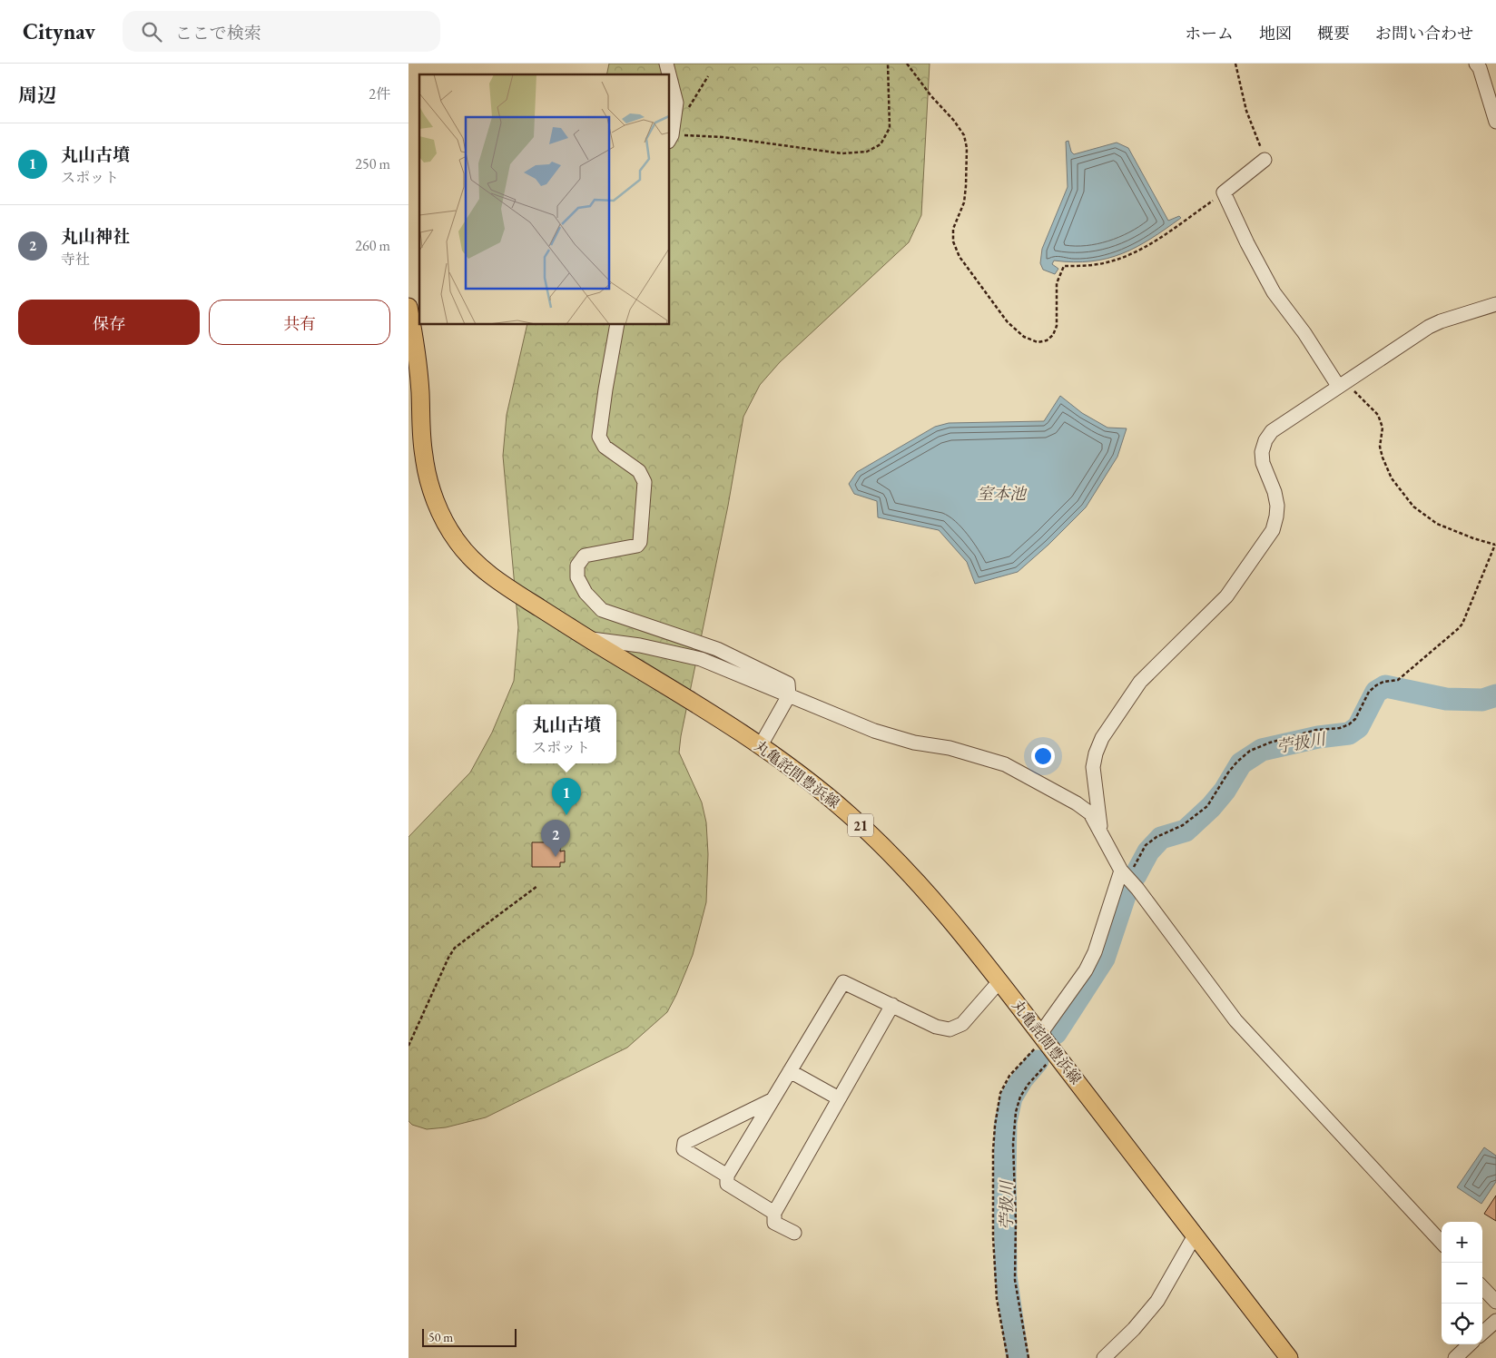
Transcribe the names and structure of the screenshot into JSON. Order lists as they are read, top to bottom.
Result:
{
  "streets": {
    "main road": ["丸亀詫間豊浜線", "21"]
  },
  "water": ["室本池", "苧扱川"],
  "scale_bar": "50 m",
  "page": {
    "header": "Citynav",
    "search": "ここで検索",
    "nav": [
      "ホーム",
      "地図",
      "概要",
      "お問い合わせ"
    ],
    "heading": ["周辺", "2件"],
    "list": [
      {
        "mark": "1",
        "name": "丸山古墳",
        "note": "スポット",
        "value": "250 m"
      },
      {
        "mark": "2",
        "name": "丸山神社",
        "note": "寺社",
        "value": "260 m"
      }
    ],
    "buttons": ["保存", "共有"],
    "popup": ["丸山古墳", "スポット"],
    "pins": ["1", "2"],
    "map_buttons": ["+", "−"],
    "scale": "50 m"
  }
}
